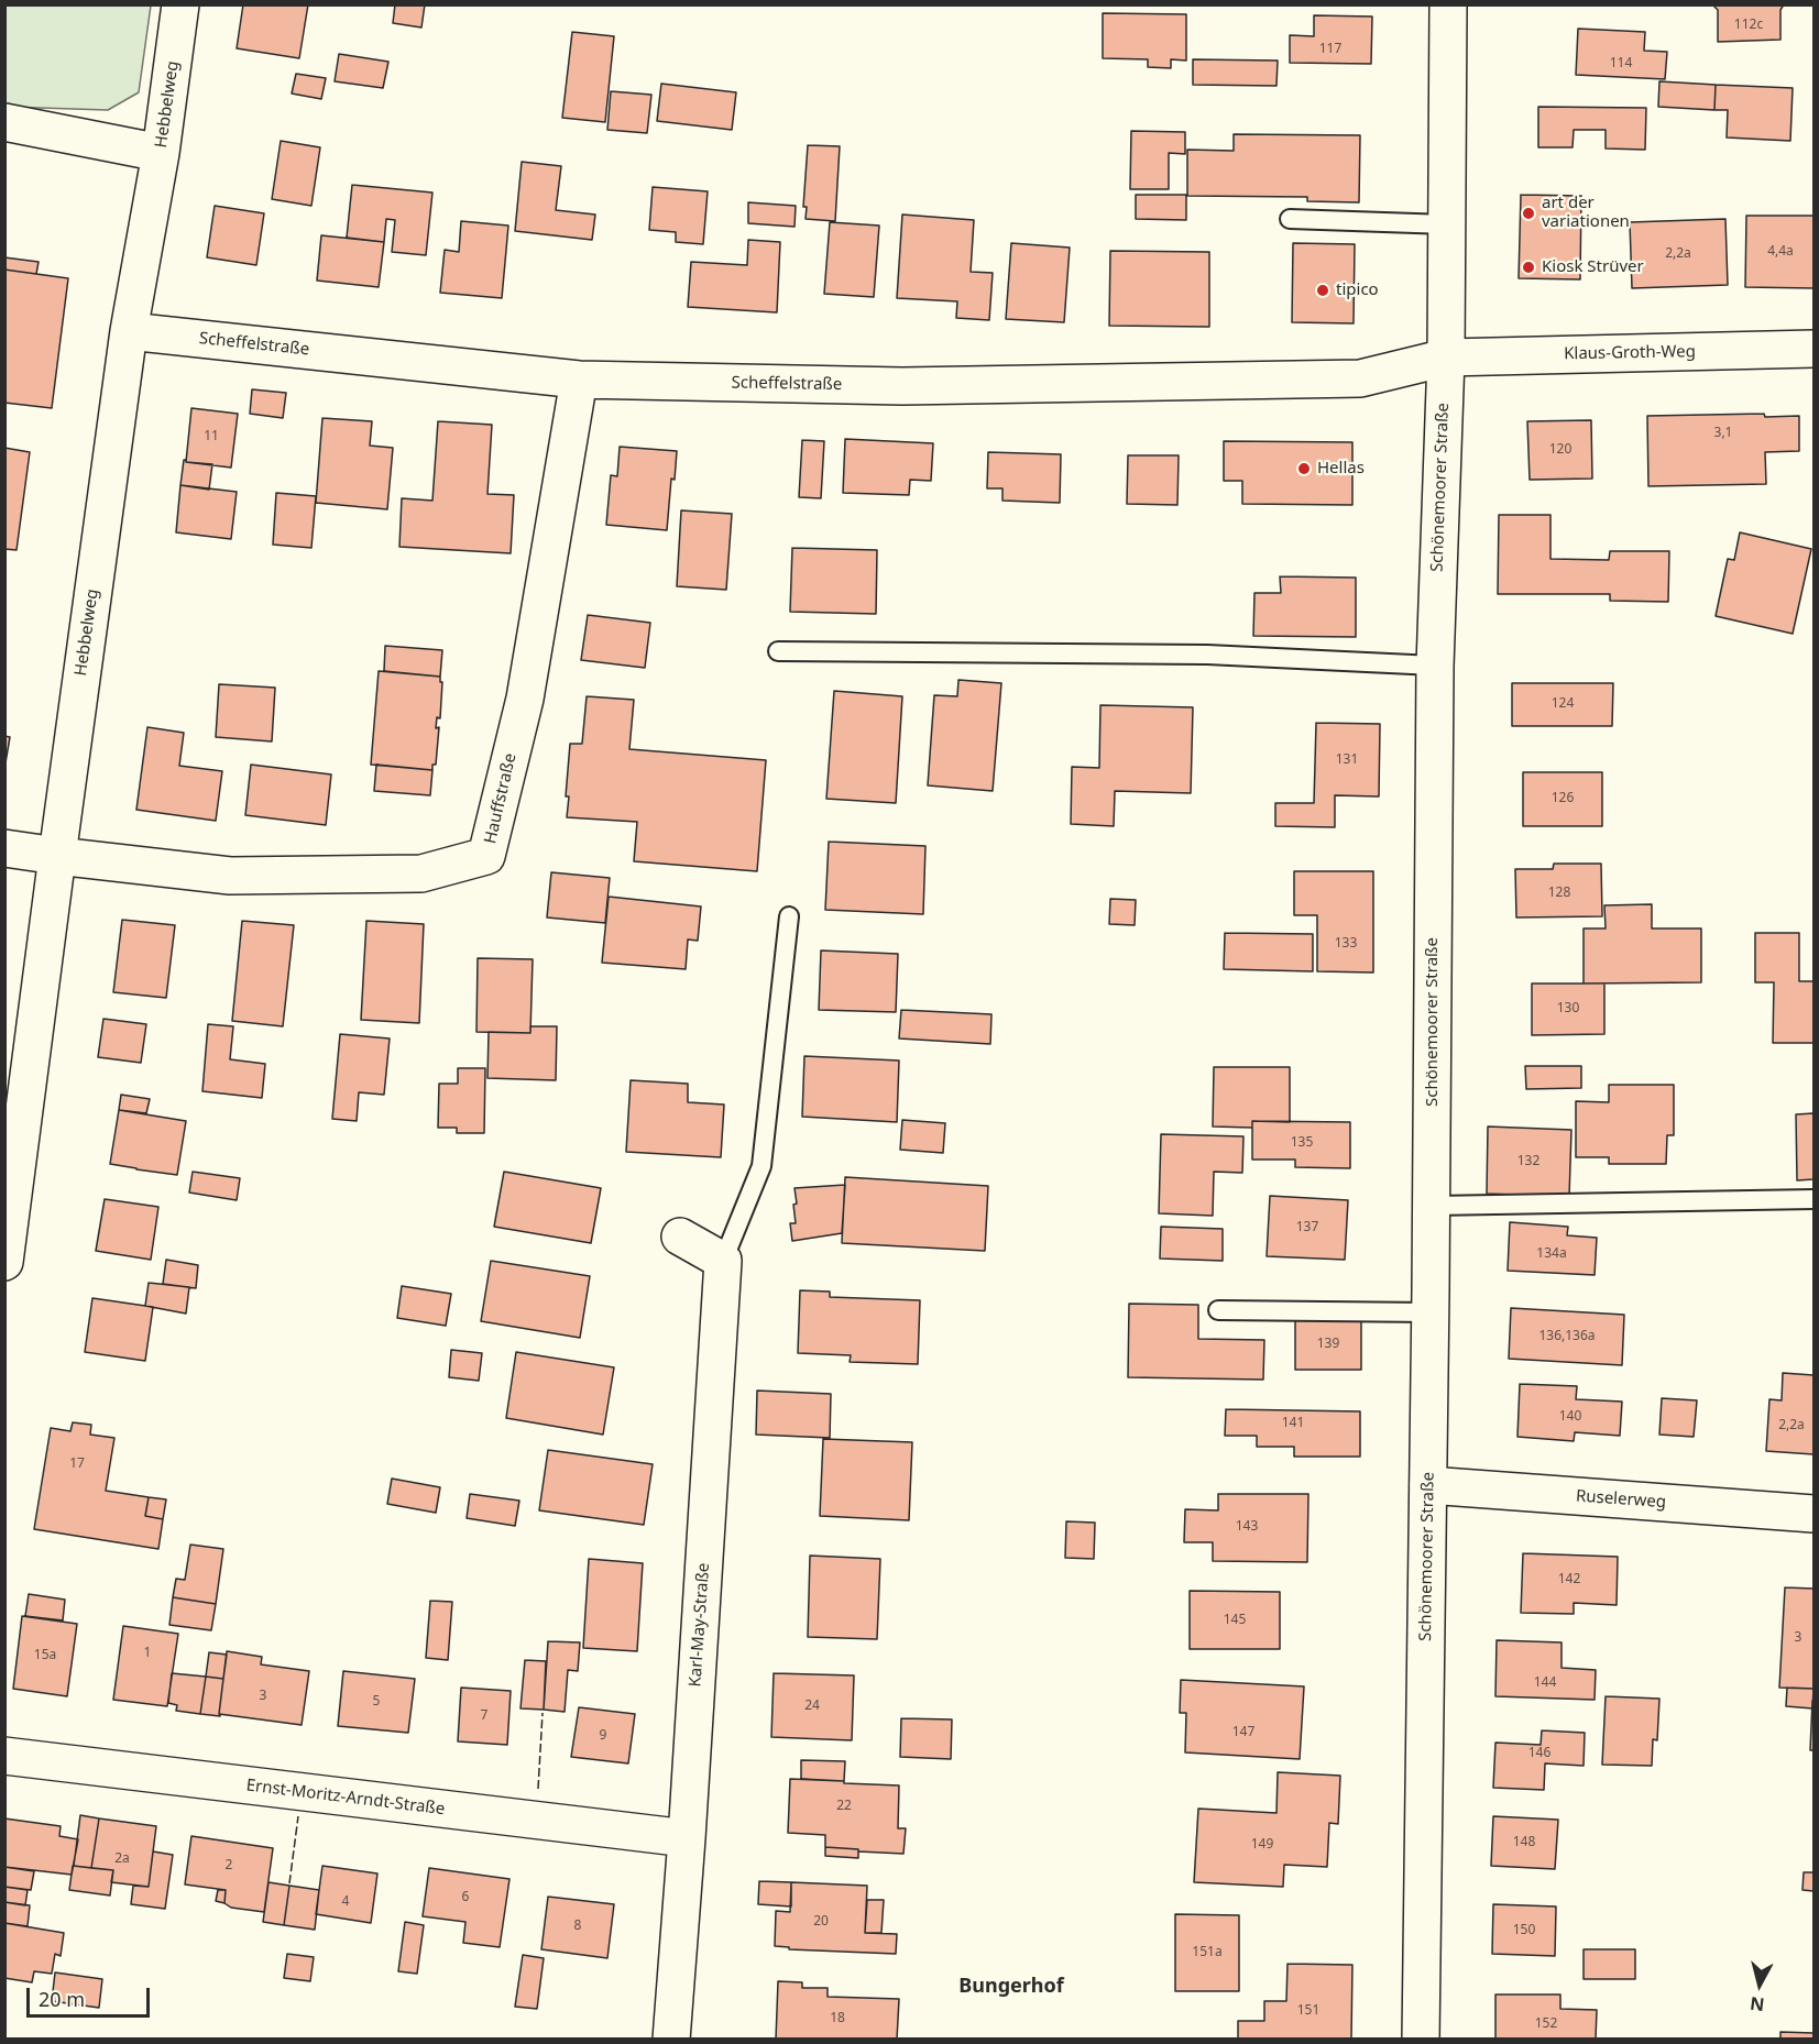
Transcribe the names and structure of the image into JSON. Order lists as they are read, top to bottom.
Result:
{
  "streets": {
    "street": [
      "Hebbelweg",
      "Scheffelstraße",
      "Klaus-Groth-Weg",
      "Schönemoorer Straße",
      "Hauffstraße",
      "Ruselerweg",
      "Karl-May-Straße",
      "Ernst-Moritz-Arndt-Straße"
    ]
  },
  "crossings": [
    ["Hebbelweg", "Scheffelstraße"],
    ["Hebbelweg", "Hauffstraße"],
    ["Scheffelstraße", "Klaus-Groth-Weg"],
    ["Scheffelstraße", "Schönemoorer Straße"],
    ["Scheffelstraße", "Hauffstraße"],
    ["Klaus-Groth-Weg", "Schönemoorer Straße"],
    ["Schönemoorer Straße", "Ruselerweg"],
    ["Karl-May-Straße", "Ernst-Moritz-Arndt-Straße"]
  ],
  "districts": ["Bungerhof"],
  "places": [
    "art der variationen",
    "Kiosk Strüver",
    "tipico",
    "Hellas"
  ],
  "house_numbers": [
    "112c",
    "117",
    "114",
    "4,4a",
    "2,2a",
    "3,1",
    "11",
    "120",
    "124",
    "131",
    "126",
    "128",
    "133",
    "130",
    "135",
    "132",
    "137",
    "134a",
    "136,136a",
    "139",
    "140",
    "141",
    "2,2a",
    "17",
    "143",
    "142",
    "145",
    "3",
    "1",
    "15a",
    "144",
    "3",
    "5",
    "24",
    "7",
    "147",
    "9",
    "146",
    "22",
    "148",
    "149",
    "2a",
    "2",
    "6",
    "4",
    "20",
    "8",
    "150",
    "151a",
    "151",
    "18",
    "152"
  ],
  "scale_bar": "20 m",
  "north": "bottom"
}
